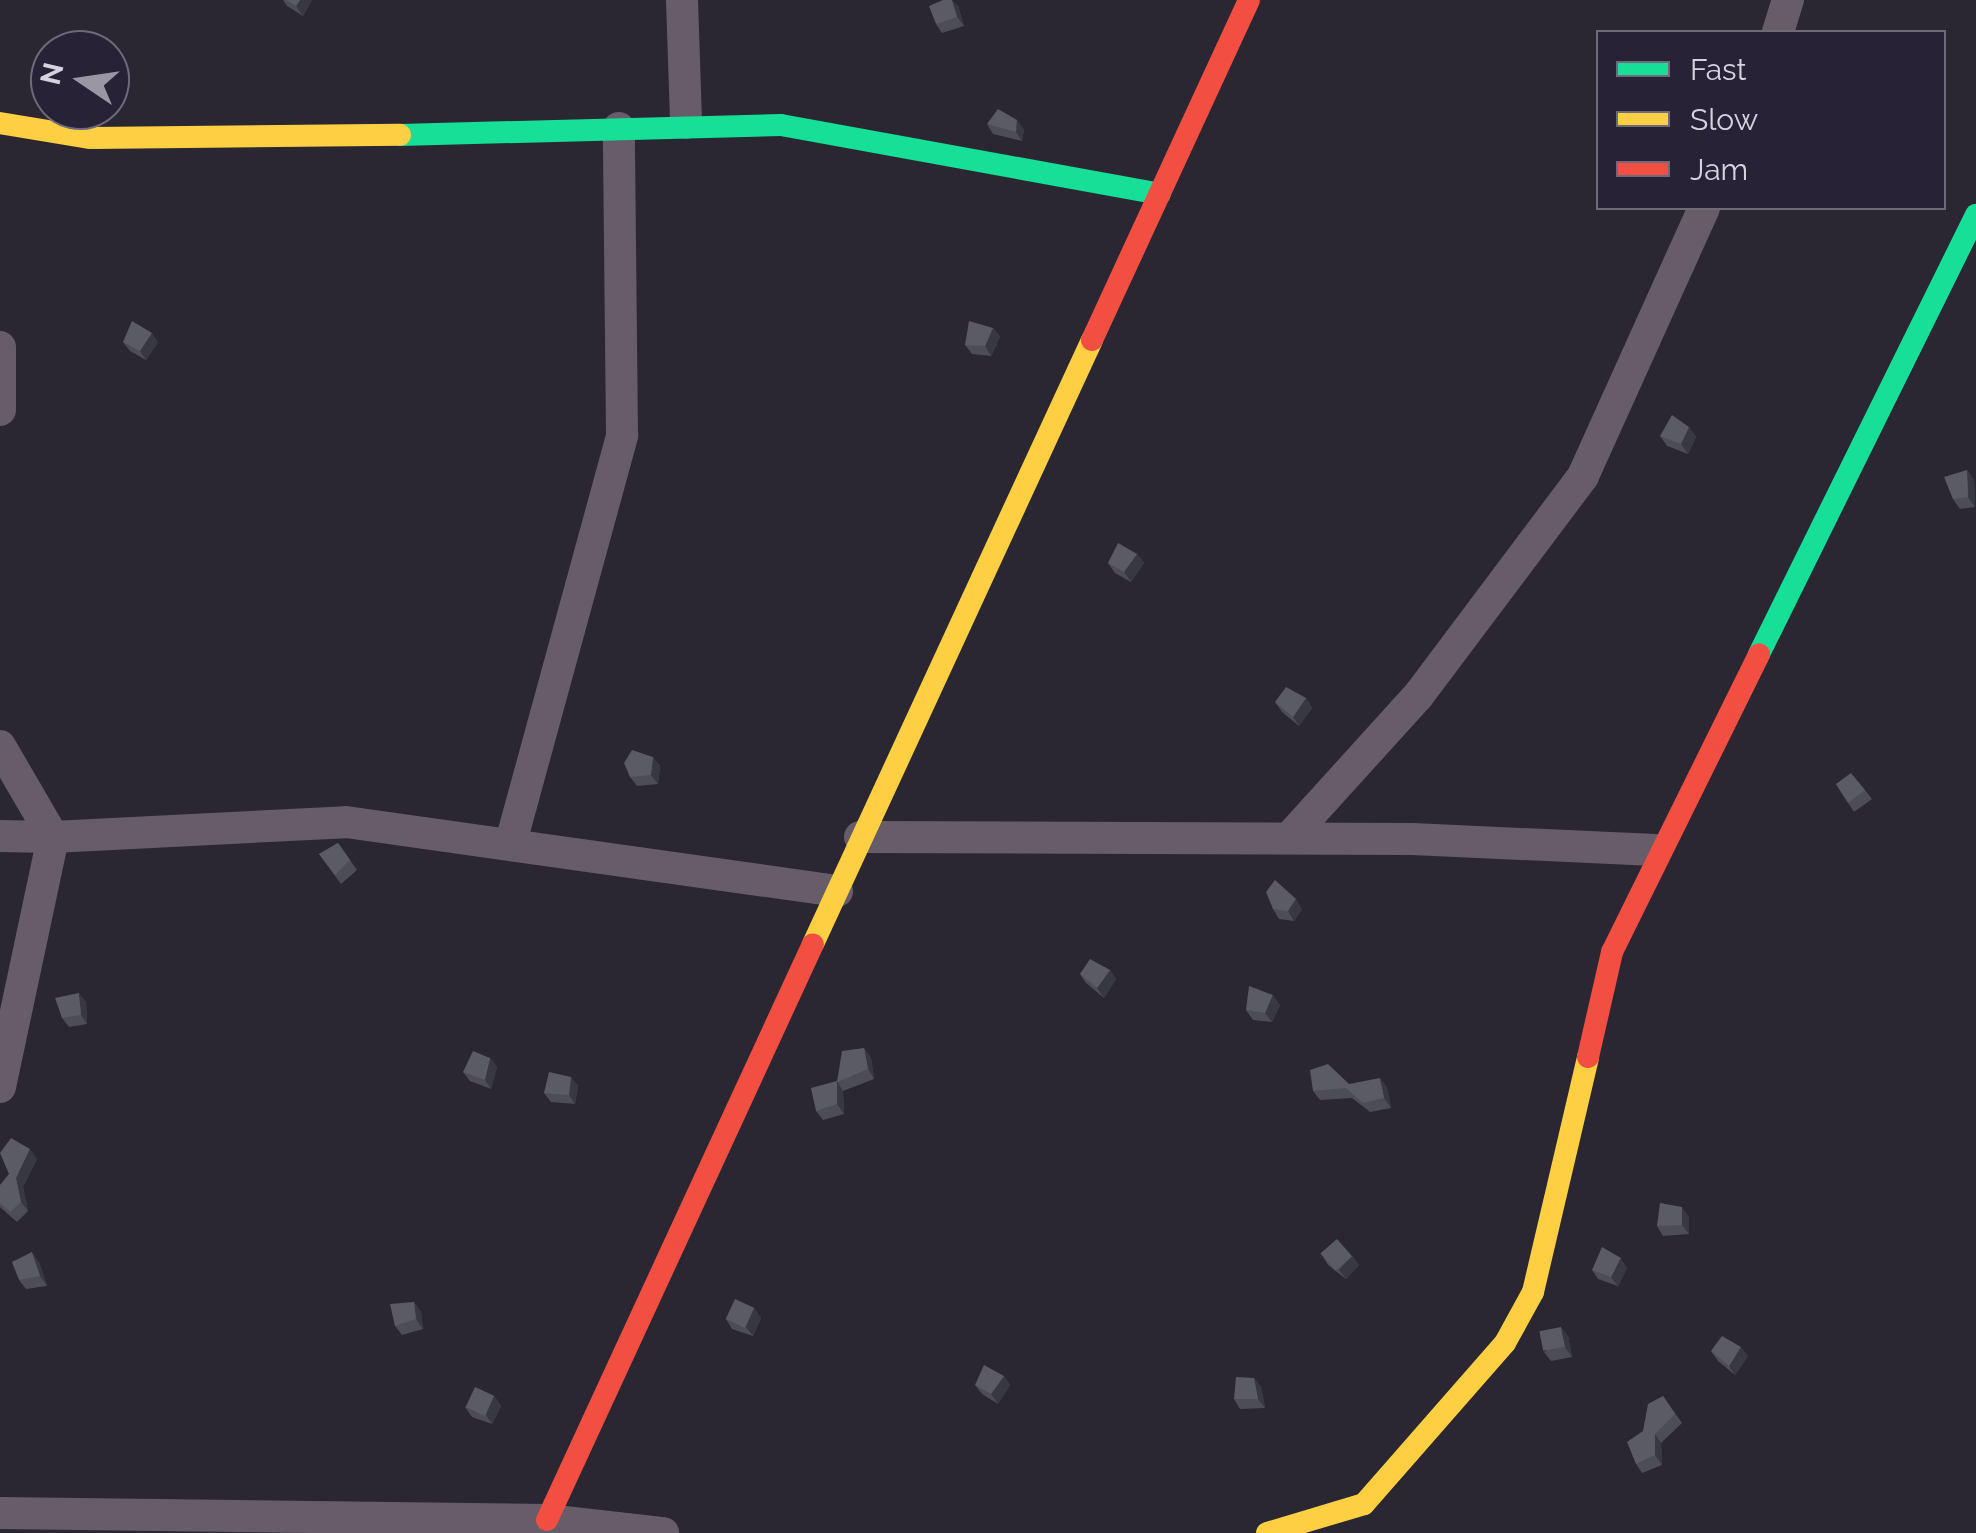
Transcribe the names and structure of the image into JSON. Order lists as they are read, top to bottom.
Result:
{
  "legend": ["Fast", "Slow", "Jam"],
  "north": "left"
}
